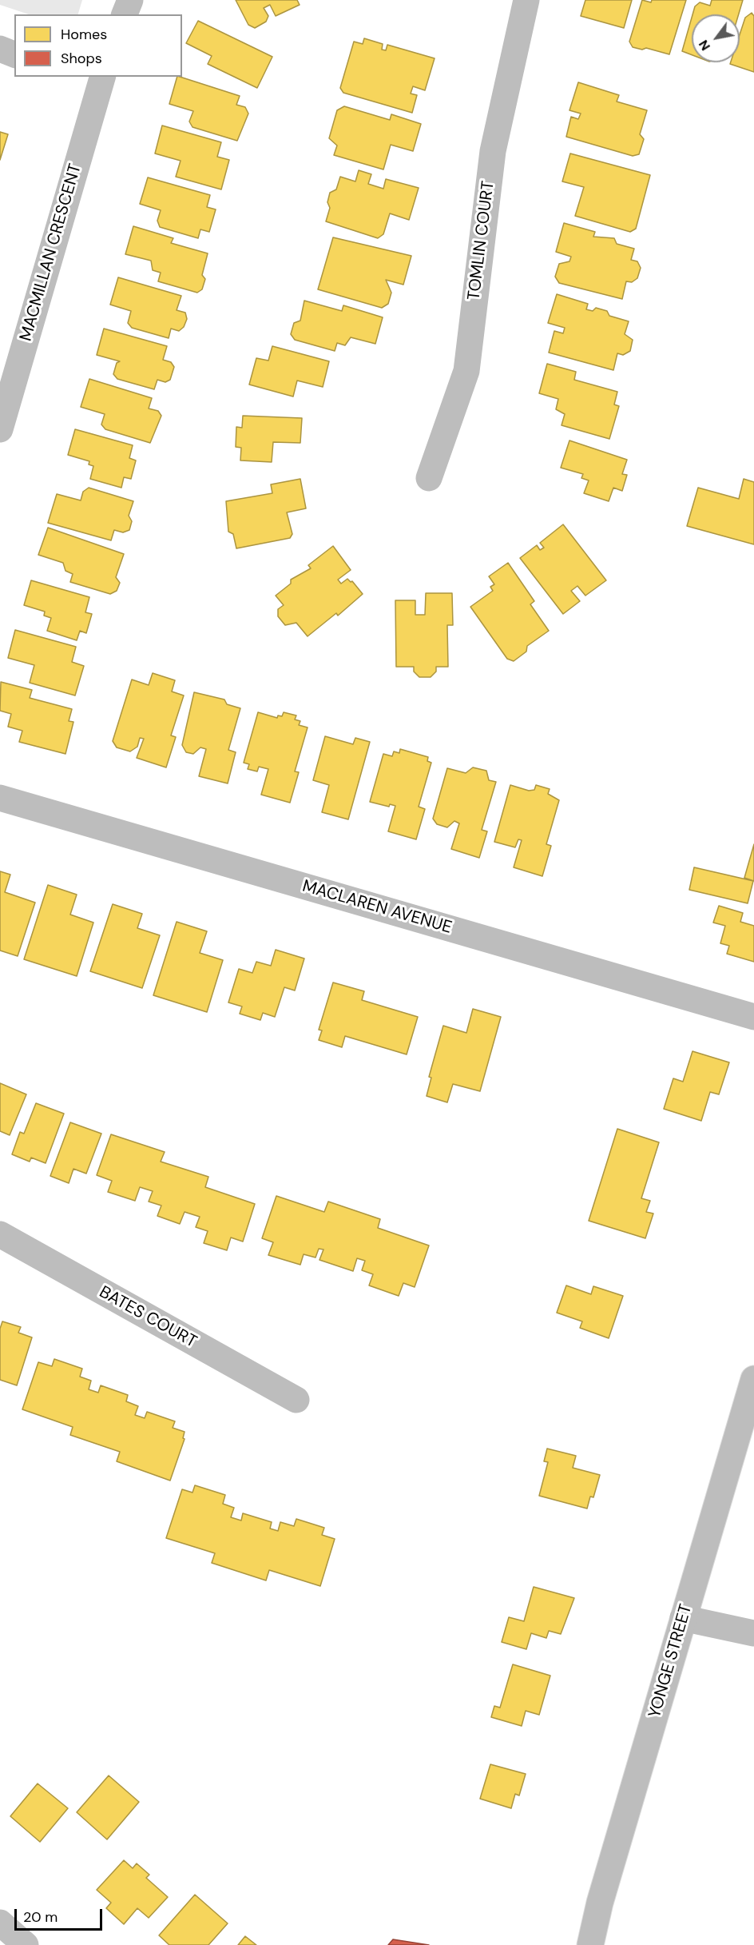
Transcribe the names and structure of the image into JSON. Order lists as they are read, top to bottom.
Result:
{
  "streets": {
    "street": [
      "TOMLIN COURT",
      "MACMILLAN CRESCENT",
      "MACLAREN AVENUE",
      "BATES COURT",
      "YONGE STREET"
    ]
  },
  "legend": ["Homes", "Shops"],
  "scale_bar": "20 m",
  "north": "bottom left"
}
